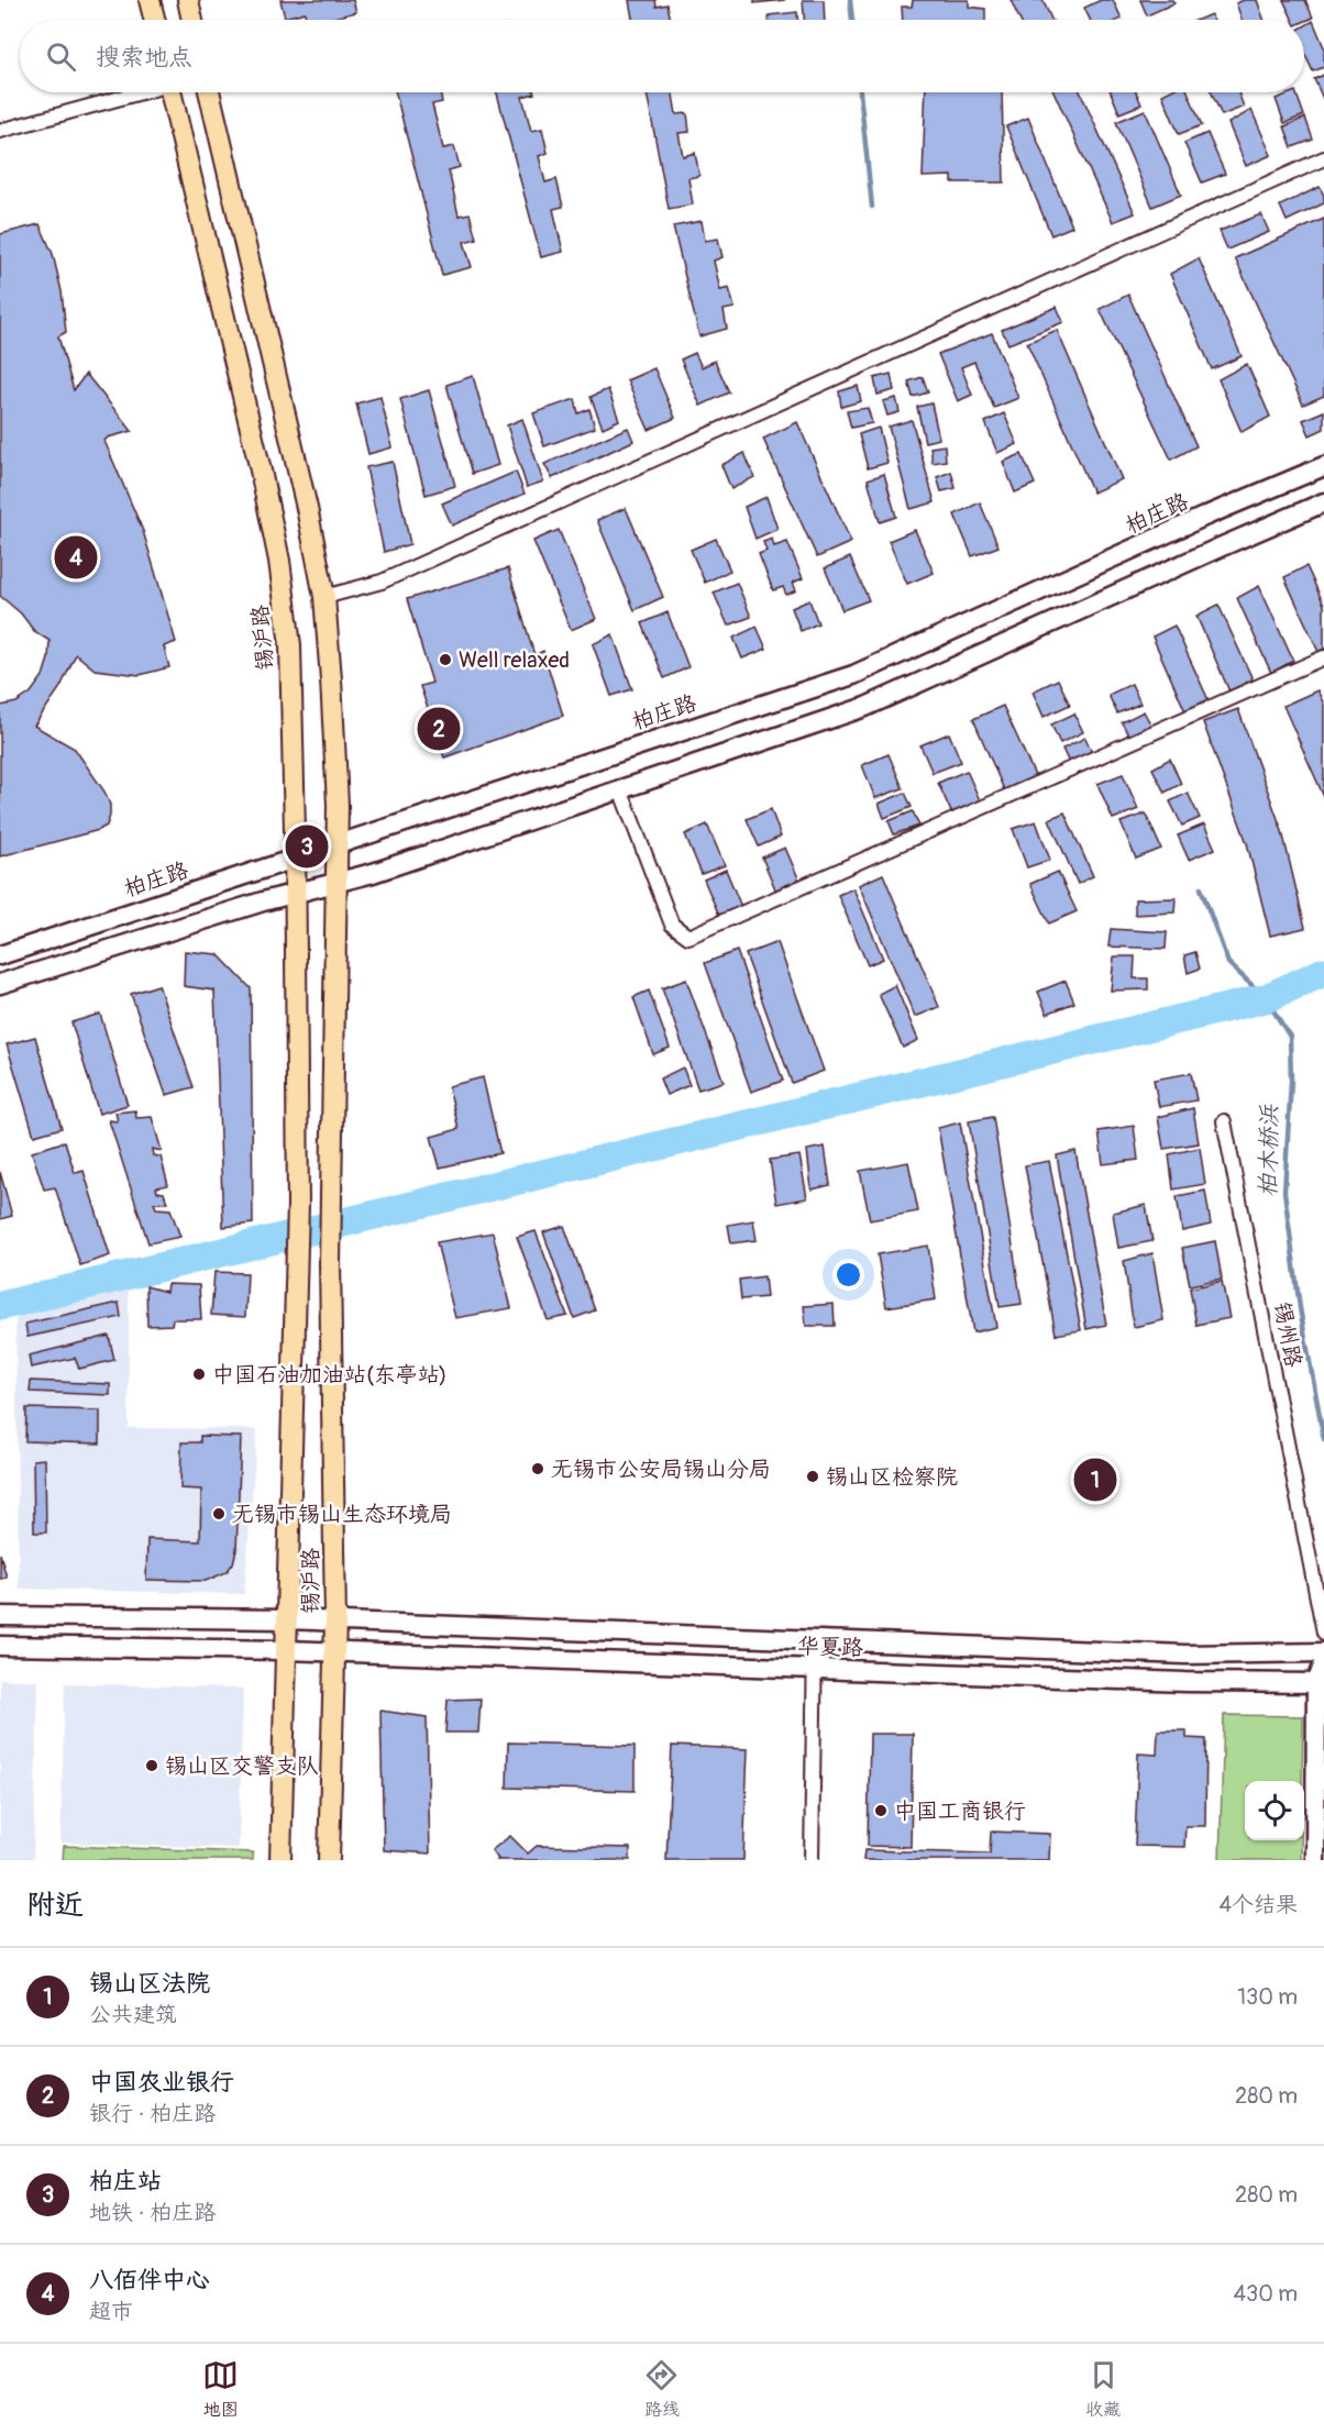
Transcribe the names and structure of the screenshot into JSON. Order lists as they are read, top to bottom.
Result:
{
  "streets": {
    "main road": ["锡沪路"],
    "street": ["柏庄路", "锡州路", "华夏路"]
  },
  "crossings": [
    ["柏庄路", "锡沪路"],
    ["锡沪路", "华夏路"]
  ],
  "water": ["柏木桥浜"],
  "places": [
    "Well relaxed",
    "中国石油加油站(东亭站)",
    "无锡市公安局锡山分局",
    "锡山区检察院",
    "无锡市锡山生态环境局",
    "锡山区交警支队",
    "中国工商银行"
  ],
  "page": {
    "search": "搜索地点",
    "pins": [
      "4",
      "2",
      "3",
      "1"
    ],
    "heading": ["附近", "4个结果"],
    "list": [
      {
        "mark": "1",
        "name": "锡山区法院",
        "note": "公共建筑",
        "value": "130 m"
      },
      {
        "mark": "2",
        "name": "中国农业银行",
        "note": "银行 · 柏庄路",
        "value": "280 m"
      },
      {
        "mark": "3",
        "name": "柏庄站",
        "note": "地铁 · 柏庄路",
        "value": "280 m"
      },
      {
        "mark": "4",
        "name": "八佰伴中心",
        "note": "超市",
        "value": "430 m"
      }
    ],
    "nav": ["地图", "路线", "收藏"]
  }
}
